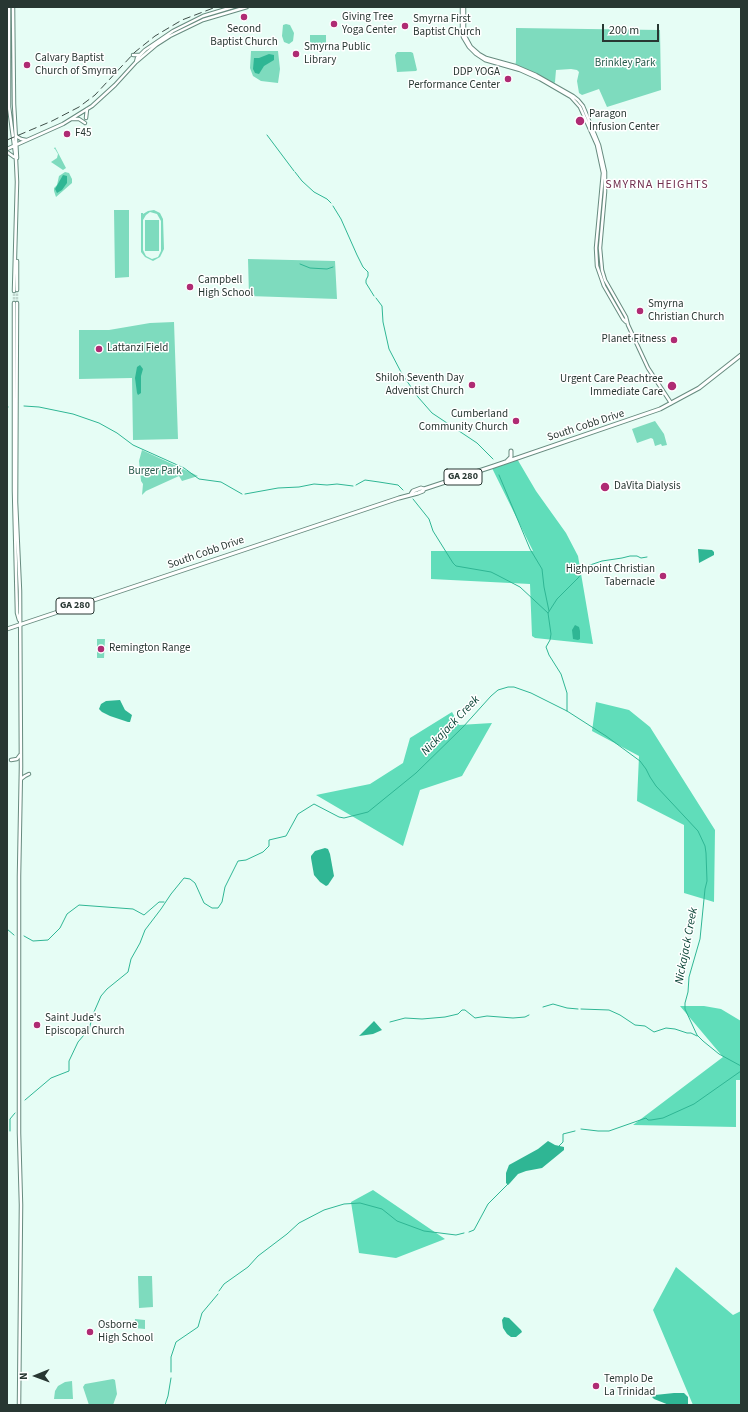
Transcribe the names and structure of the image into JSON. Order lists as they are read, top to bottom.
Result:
{
  "streets": {
    "main road": ["South Cobb Drive", "GA 280"]
  },
  "districts": ["SMYRNA HEIGHTS"],
  "water": ["Nickajack Creek"],
  "parks": ["Brinkley Park", "Burger Park"],
  "places": [
    "Second Baptist Church",
    "Giving Tree Yoga Center",
    "Smyrna First Baptist Church",
    "Smyrna Public Library",
    "Calvary Baptist Church of Smyrna",
    "DDP YOGA Performance Center",
    "Paragon Infusion Center",
    "F45",
    "Campbell High School",
    "Smyrna Christian Church",
    "Planet Fitness",
    "Lattanzi Field",
    "Shiloh Seventh Day Adventist Church",
    "Urgent Care Peachtree Immediate Care",
    "Cumberland Community Church",
    "DaVita Dialysis",
    "Highpoint Christian Tabernacle",
    "Remington Range",
    "Saint Jude's Episcopal Church",
    "Osborne High School",
    "Templo De La Trinidad"
  ],
  "scale_bar": "200 m",
  "north": "left"
}
